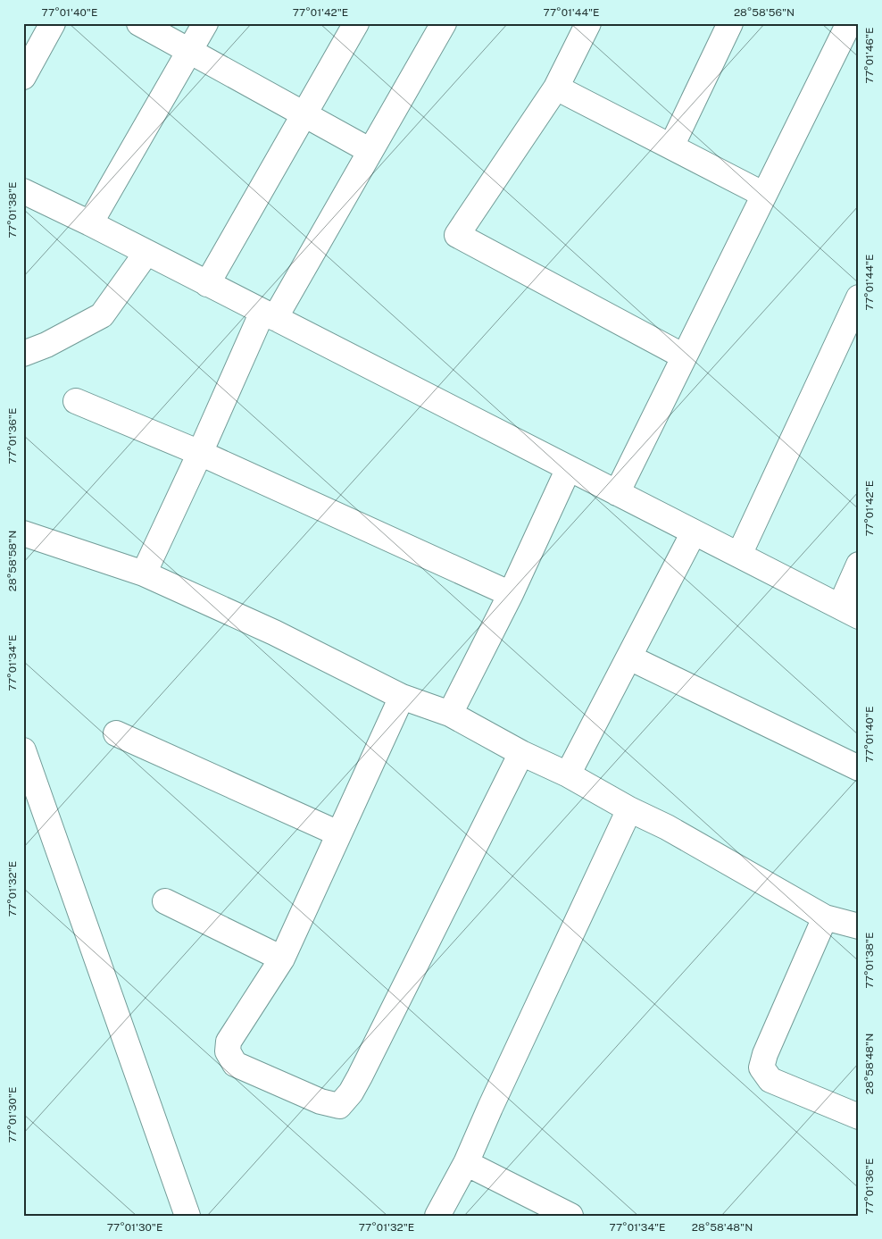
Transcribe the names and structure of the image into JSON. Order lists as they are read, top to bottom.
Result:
{
  "coordinates": [
    "77°01'40\"E",
    "77°01'42\"E",
    "77°01'44\"E",
    "28°58'56\"N",
    "77°01'46\"E",
    "77°01'38\"E",
    "77°01'36\"E",
    "28°58'58\"N",
    "77°01'34\"E",
    "77°01'32\"E",
    "28°58'48\"N",
    "77°01'30\"E"
  ]
}
